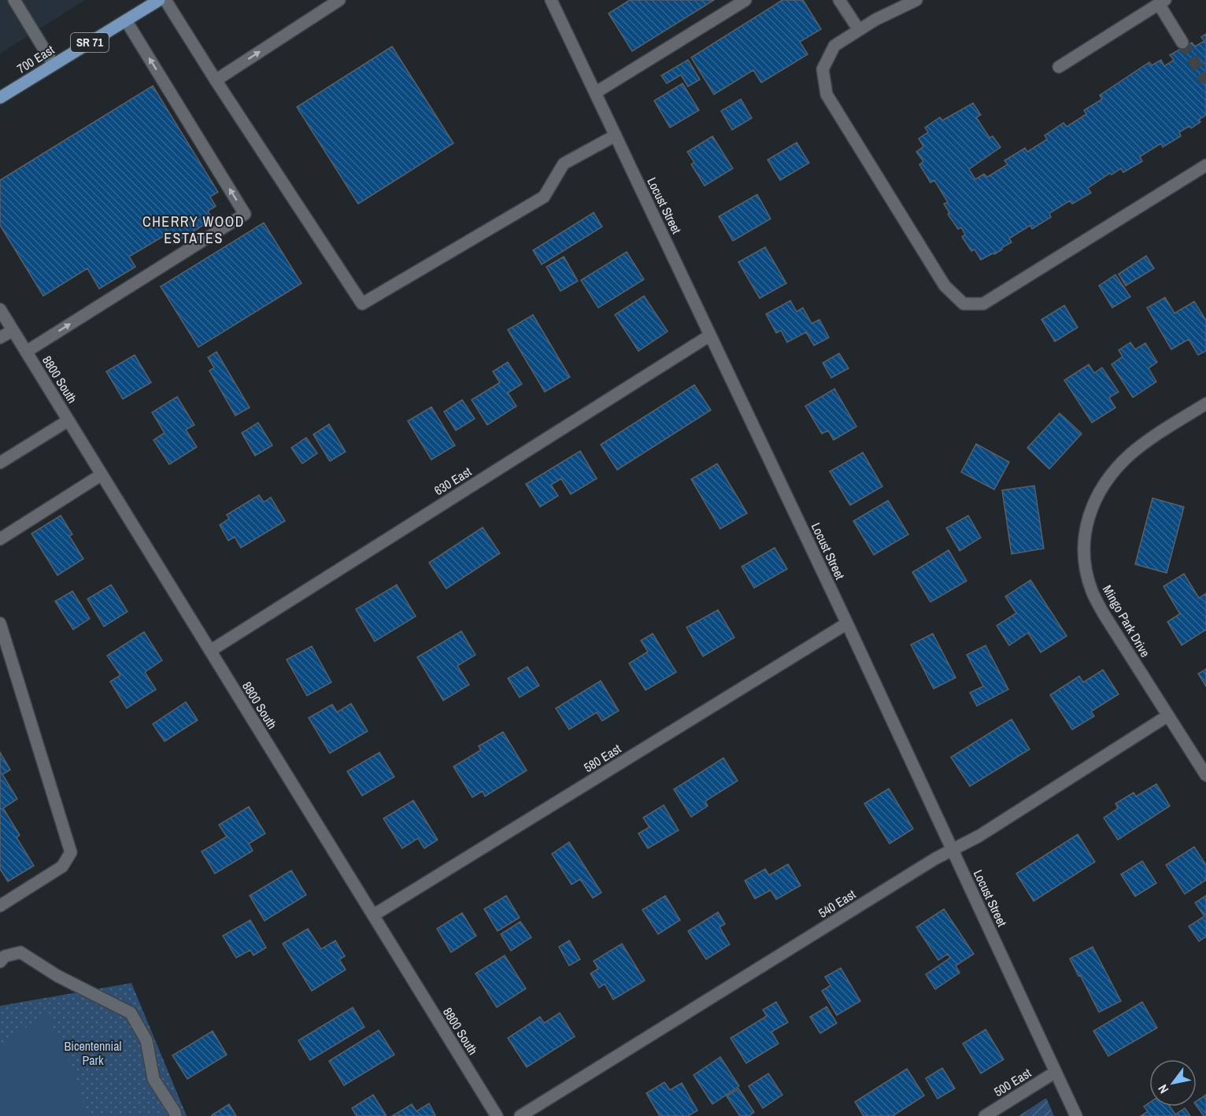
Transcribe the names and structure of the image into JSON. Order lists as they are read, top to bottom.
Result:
{
  "streets": {
    "main road": ["SR 71", "700 East"],
    "street": [
      "Locust Street",
      "8800 South",
      "630 East",
      "Mingo Park Drive",
      "580 East",
      "540 East",
      "500 East"
    ]
  },
  "crossings": [
    ["Locust Street", "630 East"],
    ["Locust Street", "580 East"],
    ["Locust Street", "540 East"],
    ["Locust Street", "500 East"],
    ["8800 South", "630 East"],
    ["8800 South", "580 East"],
    ["Mingo Park Drive", "540 East"]
  ],
  "districts": ["CHERRY WOOD ESTATES"],
  "parks": ["Bicentennial Park"],
  "north": "bottom left"
}
